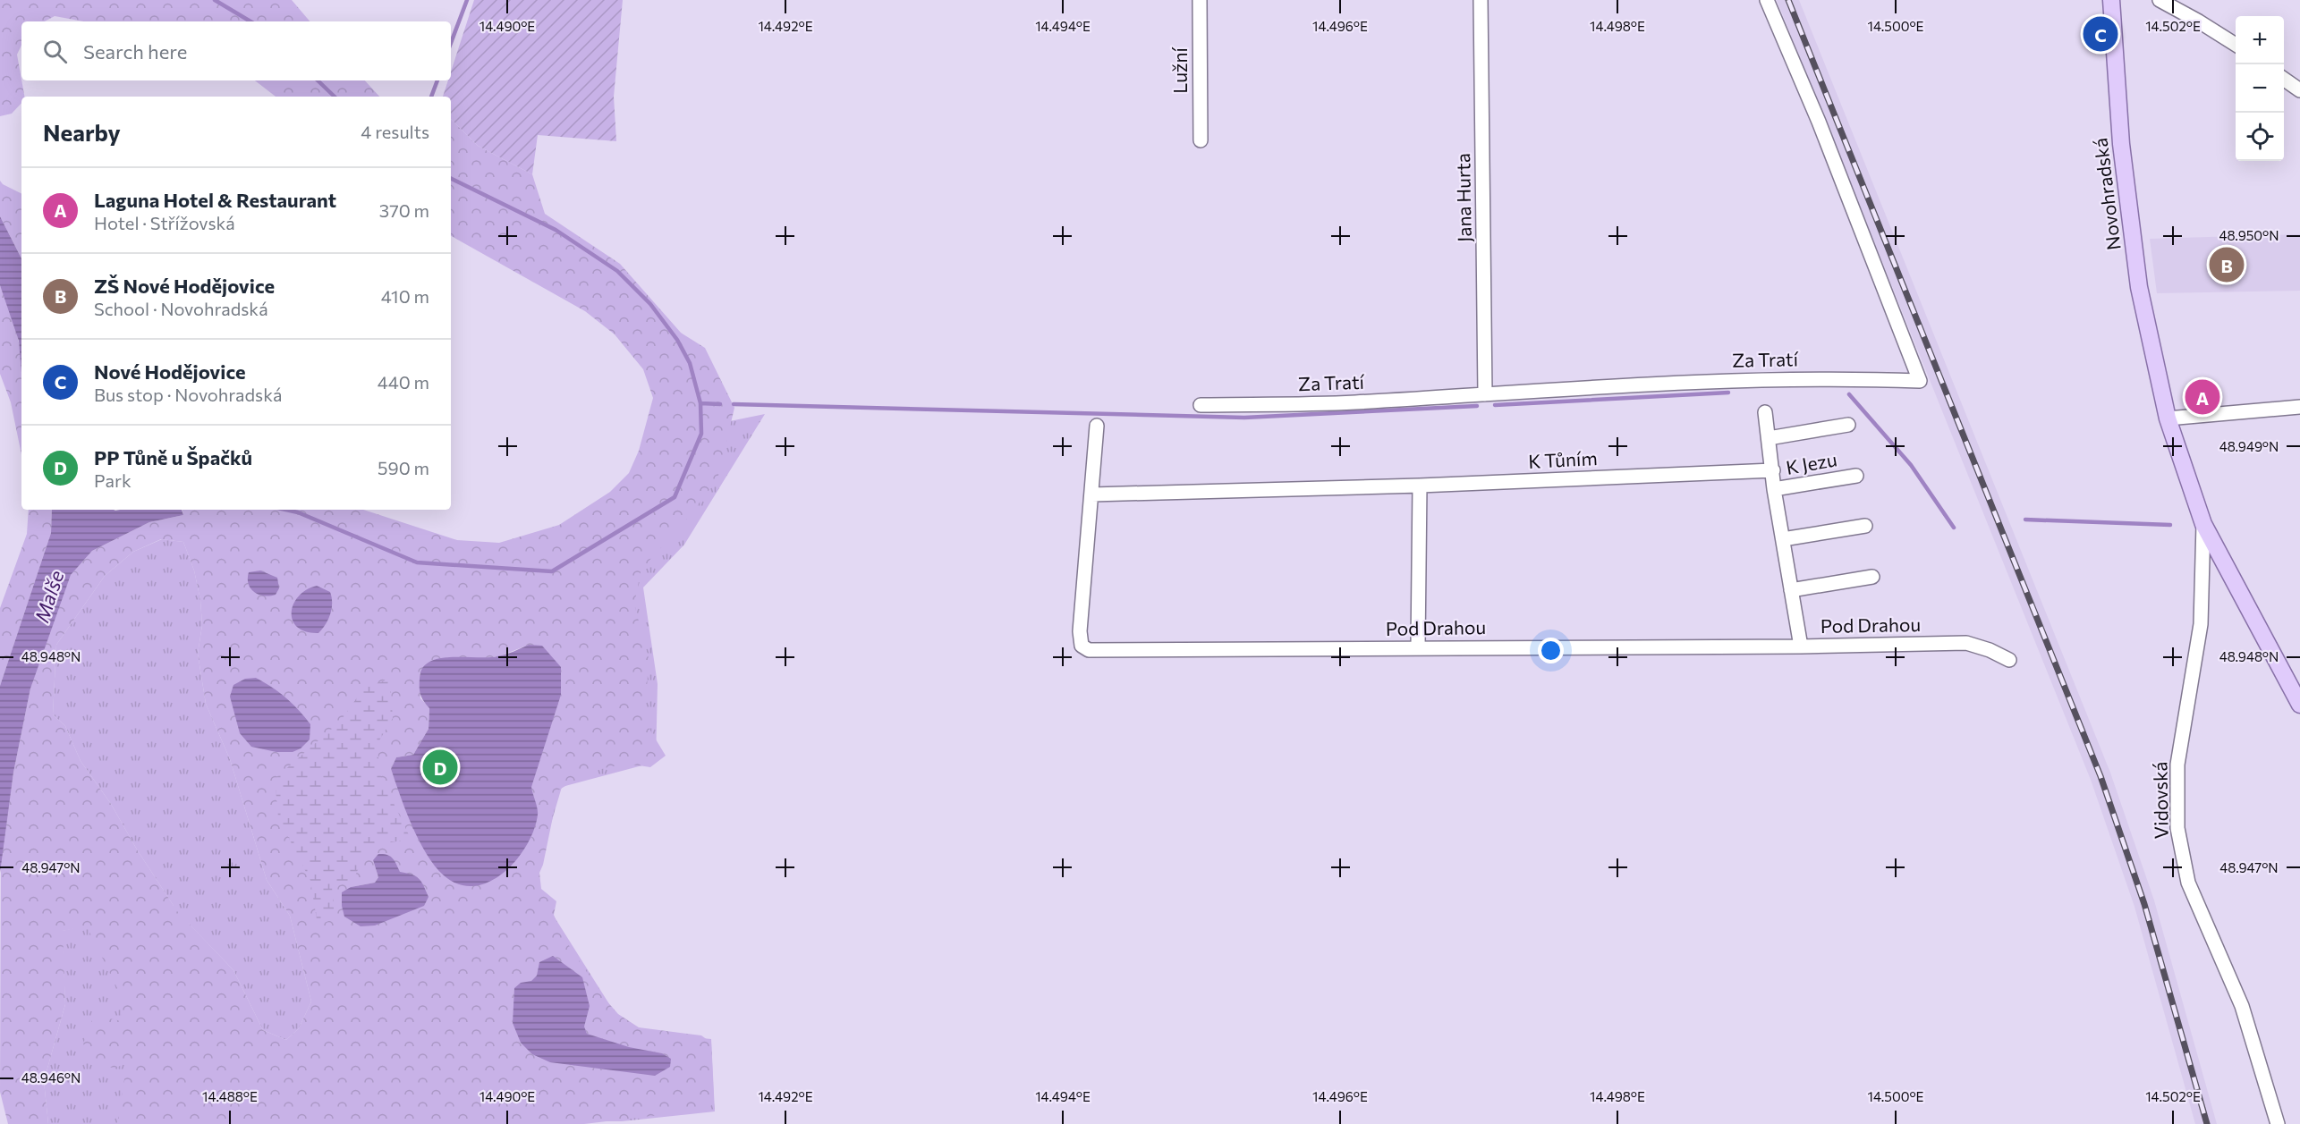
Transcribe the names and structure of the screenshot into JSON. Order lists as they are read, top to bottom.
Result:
{
  "streets": {
    "main road": ["Novohradská"],
    "street": [
      "Lužní",
      "Jana Hurta",
      "Za Tratí",
      "K Tůním",
      "K Jezu",
      "Pod Drahou",
      "Vidovská"
    ]
  },
  "crossings": [
    ["Novohradská", "Vidovská"],
    ["Jana Hurta", "Za Tratí"],
    ["K Tůním", "K Jezu"],
    ["K Tůním", "Pod Drahou"],
    ["K Jezu", "Pod Drahou"]
  ],
  "water": ["Malše"],
  "page": {
    "pins": [
      "C",
      "B",
      "A",
      "D"
    ],
    "map_buttons": ["+", "−"],
    "search": "Search here",
    "heading": ["Nearby", "4 results"],
    "list": [
      {
        "mark": "A",
        "name": "Laguna Hotel & Restaurant",
        "note": "Hotel · Střížovská",
        "value": "370 m"
      },
      {
        "mark": "B",
        "name": "ZŠ Nové Hodějovice",
        "note": "School · Novohradská",
        "value": "410 m"
      },
      {
        "mark": "C",
        "name": "Nové Hodějovice",
        "note": "Bus stop · Novohradská",
        "value": "440 m"
      },
      {
        "mark": "D",
        "name": "PP Tůně u Špačků",
        "note": "Park",
        "value": "590 m"
      }
    ]
  },
  "coordinates": [
    "14.490°E",
    "14.492°E",
    "14.494°E",
    "14.496°E",
    "14.498°E",
    "14.500°E",
    "14.502°E",
    "48.950°N",
    "48.949°N",
    "48.948°N",
    "48.947°N",
    "48.946°N",
    "14.488°E"
  ]
}
